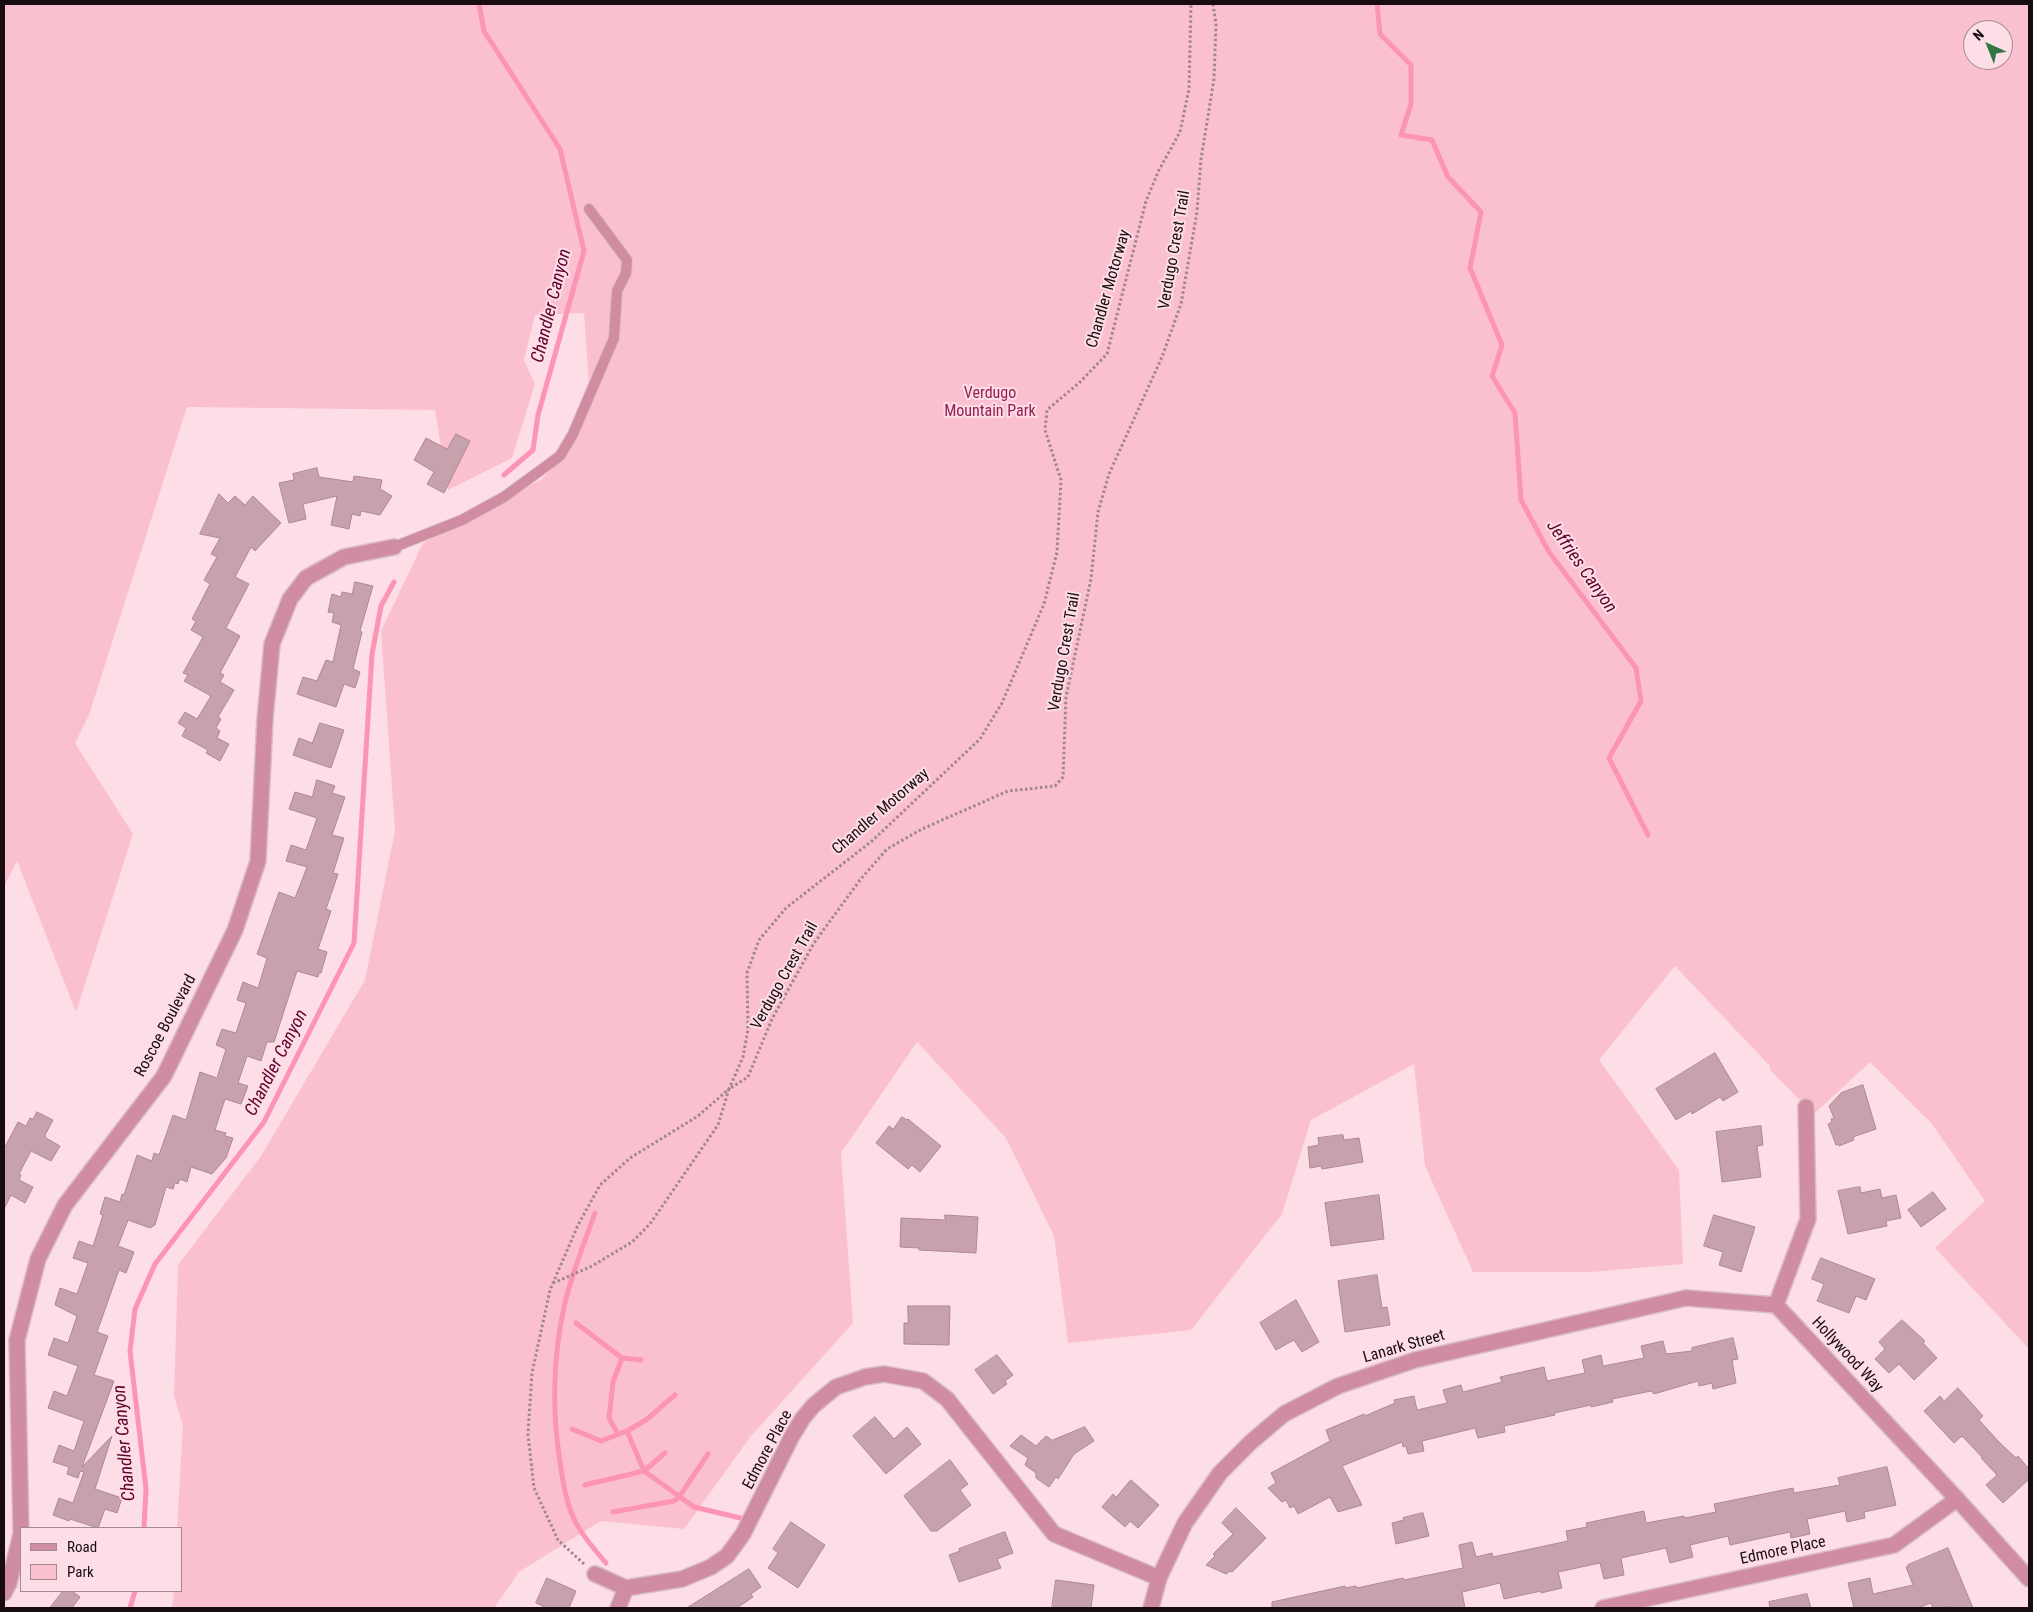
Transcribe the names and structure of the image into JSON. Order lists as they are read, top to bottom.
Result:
{
  "streets": {
    "street": [
      "Roscoe Boulevard",
      "Lanark Street",
      "Hollywood Way",
      "Edmore Place"
    ],
    "path": ["Verdugo Crest Trail", "Chandler Motorway"]
  },
  "crossings": [
    ["Verdugo Crest Trail", "Chandler Motorway"],
    ["Lanark Street", "Hollywood Way"],
    ["Lanark Street", "Edmore Place"],
    ["Hollywood Way", "Edmore Place"]
  ],
  "water": ["Chandler Canyon", "Jeffries Canyon"],
  "parks": ["Verdugo Mountain Park"],
  "legend": ["Road", "Park"],
  "north": "top left"
}
